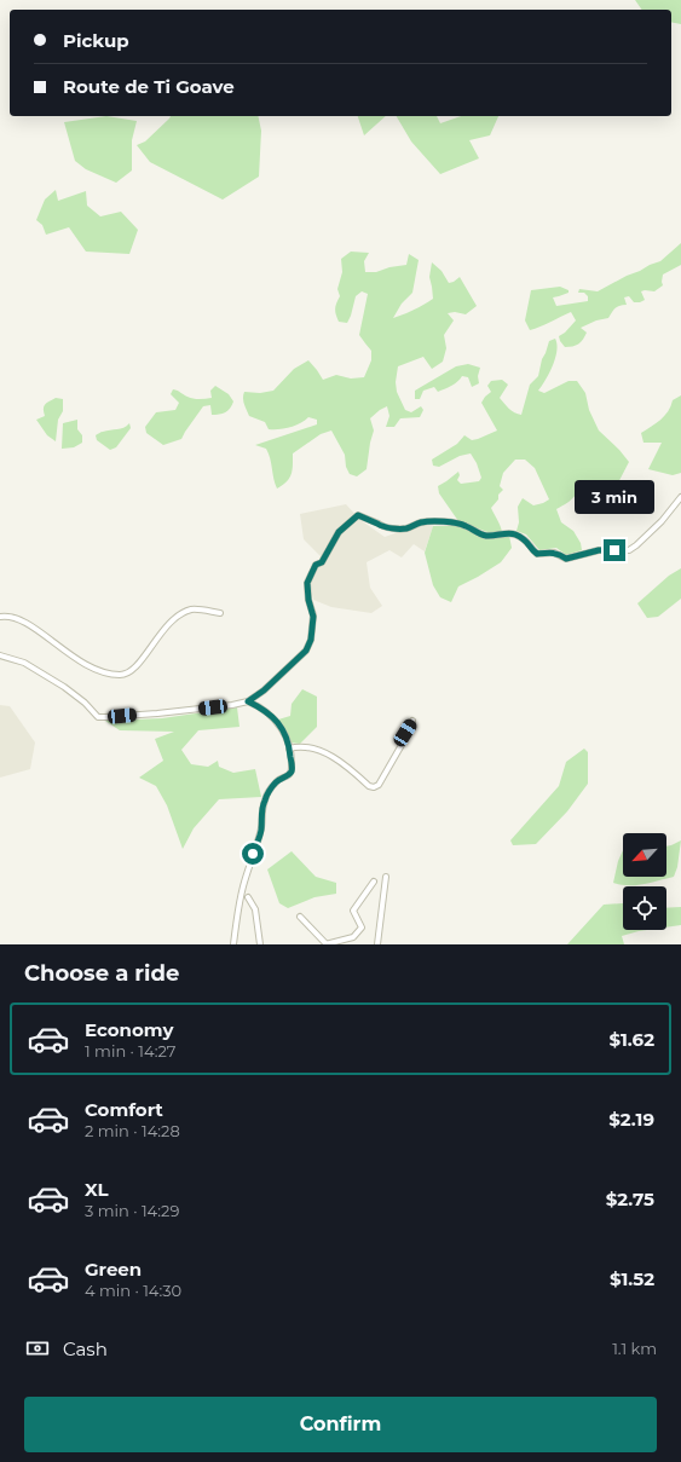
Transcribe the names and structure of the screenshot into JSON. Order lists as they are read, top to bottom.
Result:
{
  "north": "bottom left",
  "page": {
    "banner": ["Pickup", "Route de Ti Goave"],
    "bubble": "3 min",
    "heading": "Choose a ride",
    "list": [
      {
        "name": "Economy",
        "note": "1 min · 14:27",
        "value": "$1.62"
      },
      {
        "name": "Comfort",
        "note": "2 min · 14:28",
        "value": "$2.19"
      },
      {
        "name": "XL",
        "note": "3 min · 14:29",
        "value": "$2.75"
      },
      {
        "name": "Green",
        "note": "4 min · 14:30",
        "value": "$1.52"
      }
    ],
    "pay": ["Cash", "1.1 km"],
    "buttons": "Confirm"
  }
}
